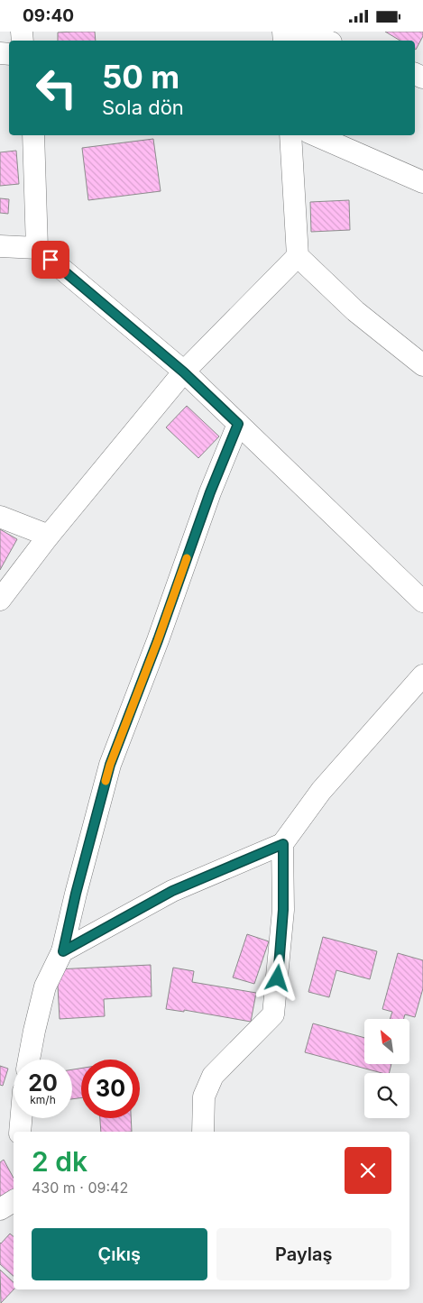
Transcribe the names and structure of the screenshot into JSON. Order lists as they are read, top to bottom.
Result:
{
  "north": "top left",
  "page": {
    "status": "09:40",
    "turn": ["50 m", "Sola dön"],
    "speed": "20 km/h",
    "limit": "30",
    "heading": ["2 dk", "430 m · 09:42"],
    "buttons": ["Çıkış", "Paylaş"]
  }
}
